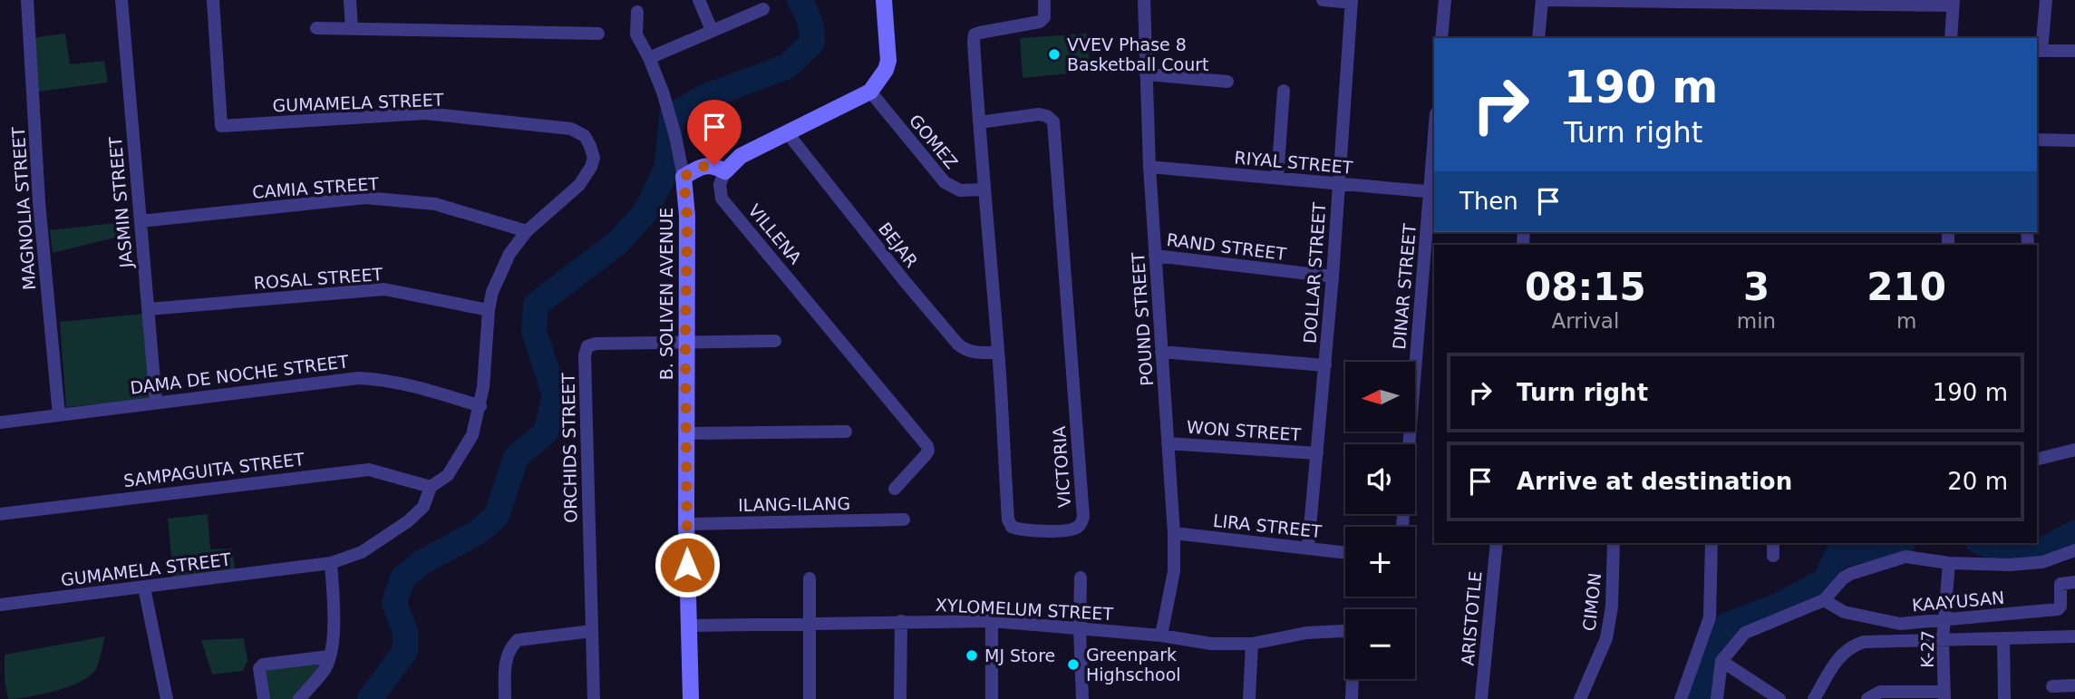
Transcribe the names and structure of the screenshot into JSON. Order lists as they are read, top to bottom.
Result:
{
  "streets": {
    "street": [
      "GUMAMELA STREET",
      "GOMEZ",
      "RIYAL STREET",
      "CAMIA STREET",
      "JASMIN STREET",
      "MAGNOLIA STREET",
      "VILLENA",
      "BEJAR",
      "RAND STREET",
      "DOLLAR STREET",
      "ROSAL STREET",
      "DINAR STREET",
      "B. SOLIVEN AVENUE",
      "POUND STREET",
      "DAMA DE NOCHE STREET",
      "WON STREET",
      "ORCHIDS STREET",
      "VICTORIA",
      "SAMPAGUITA STREET",
      "ILANG-ILANG",
      "LIRA STREET",
      "KAAYUSAN",
      "CIMON",
      "XYLOMELUM STREET",
      "ARISTOTLE",
      "K-27"
    ]
  },
  "crossings": [
    ["GUMAMELA STREET", "CAMIA STREET"],
    ["GUMAMELA STREET", "ROSAL STREET"],
    ["GUMAMELA STREET", "DAMA DE NOCHE STREET"],
    ["GUMAMELA STREET", "SAMPAGUITA STREET"],
    ["GOMEZ", "VICTORIA"],
    ["RIYAL STREET", "DOLLAR STREET"],
    ["RIYAL STREET", "DINAR STREET"],
    ["RIYAL STREET", "POUND STREET"],
    ["CAMIA STREET", "JASMIN STREET"],
    ["JASMIN STREET", "ROSAL STREET"],
    ["JASMIN STREET", "DAMA DE NOCHE STREET"],
    ["MAGNOLIA STREET", "DAMA DE NOCHE STREET"],
    ["BEJAR", "VICTORIA"],
    ["RAND STREET", "DOLLAR STREET"],
    ["RAND STREET", "POUND STREET"],
    ["DOLLAR STREET", "WON STREET"],
    ["DOLLAR STREET", "LIRA STREET"],
    ["B. SOLIVEN AVENUE", "ORCHIDS STREET"],
    ["B. SOLIVEN AVENUE", "ILANG-ILANG"],
    ["B. SOLIVEN AVENUE", "XYLOMELUM STREET"],
    ["POUND STREET", "WON STREET"],
    ["POUND STREET", "LIRA STREET"],
    ["POUND STREET", "XYLOMELUM STREET"],
    ["KAAYUSAN", "K-27"]
  ],
  "places": ["VVEV Phase 8 Basketball Court", "MJ Store", "Greenpark Highschool"],
  "north": "left",
  "page": {
    "turn": ["190 m", "Turn right"],
    "then": "Then",
    "eta": [
      "08:15",
      "Arrival",
      "3",
      "min",
      "210",
      "m"
    ],
    "list": [
      {
        "name": "Turn right",
        "value": "190 m"
      },
      {
        "name": "Arrive at destination",
        "value": "20 m"
      }
    ],
    "map_buttons": ["+", "−"]
  }
}
